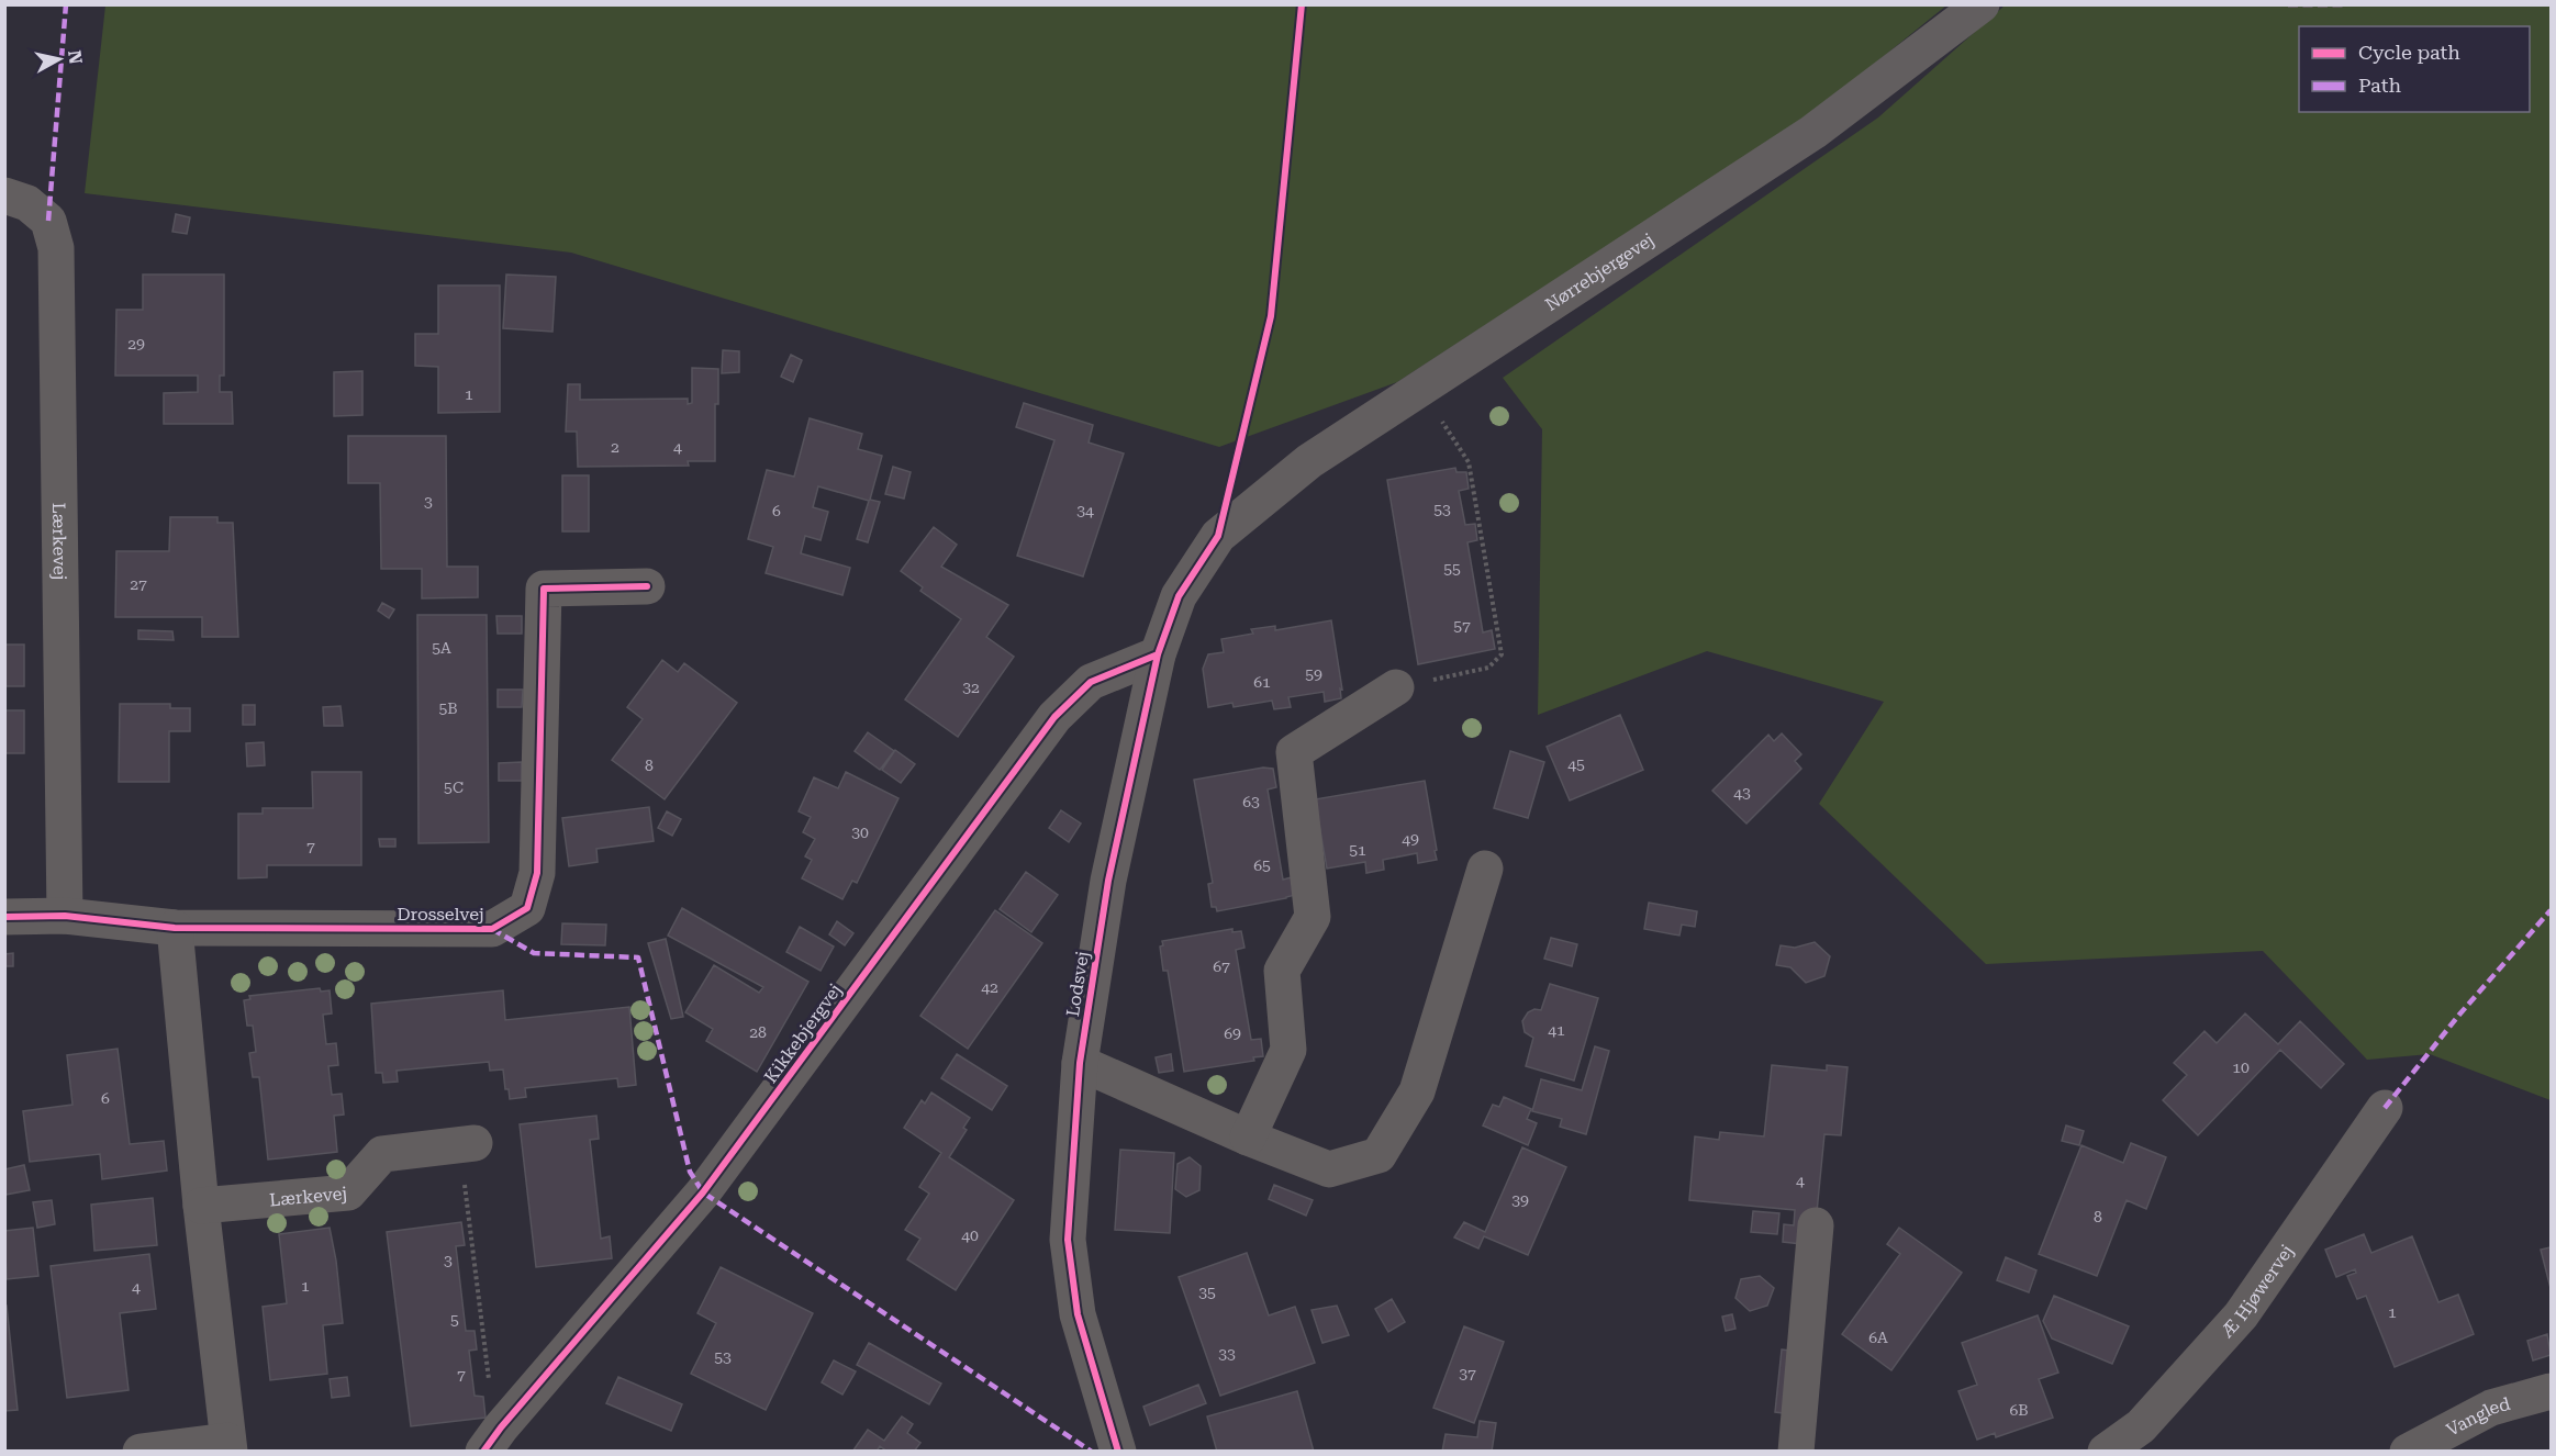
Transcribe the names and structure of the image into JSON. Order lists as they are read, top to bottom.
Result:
{
  "streets": {
    "street": [
      "Nørrebjergevej",
      "Lærkevej",
      "Drosselvej",
      "Lodsvej",
      "Kikkebjergvej",
      "Æ Hjøwervej",
      "Vangled"
    ]
  },
  "crossings": [
    ["Nørrebjergevej", "Lodsvej"],
    ["Lærkevej", "Drosselvej"],
    ["Lodsvej", "Kikkebjergvej"]
  ],
  "house_numbers": [
    "29",
    "1",
    "2",
    "4",
    "3",
    "53",
    "6",
    "34",
    "55",
    "27",
    "57",
    "5A",
    "59",
    "61",
    "32",
    "5B",
    "45",
    "8",
    "5C",
    "43",
    "63",
    "30",
    "49",
    "7",
    "51",
    "65",
    "67",
    "42",
    "41",
    "28",
    "69",
    "10",
    "6",
    "4",
    "39",
    "8",
    "40",
    "3",
    "1",
    "4",
    "35",
    "1",
    "5",
    "6A",
    "33",
    "53",
    "37",
    "7",
    "6B"
  ],
  "legend": ["Cycle path", "Path"],
  "north": "right"
}
